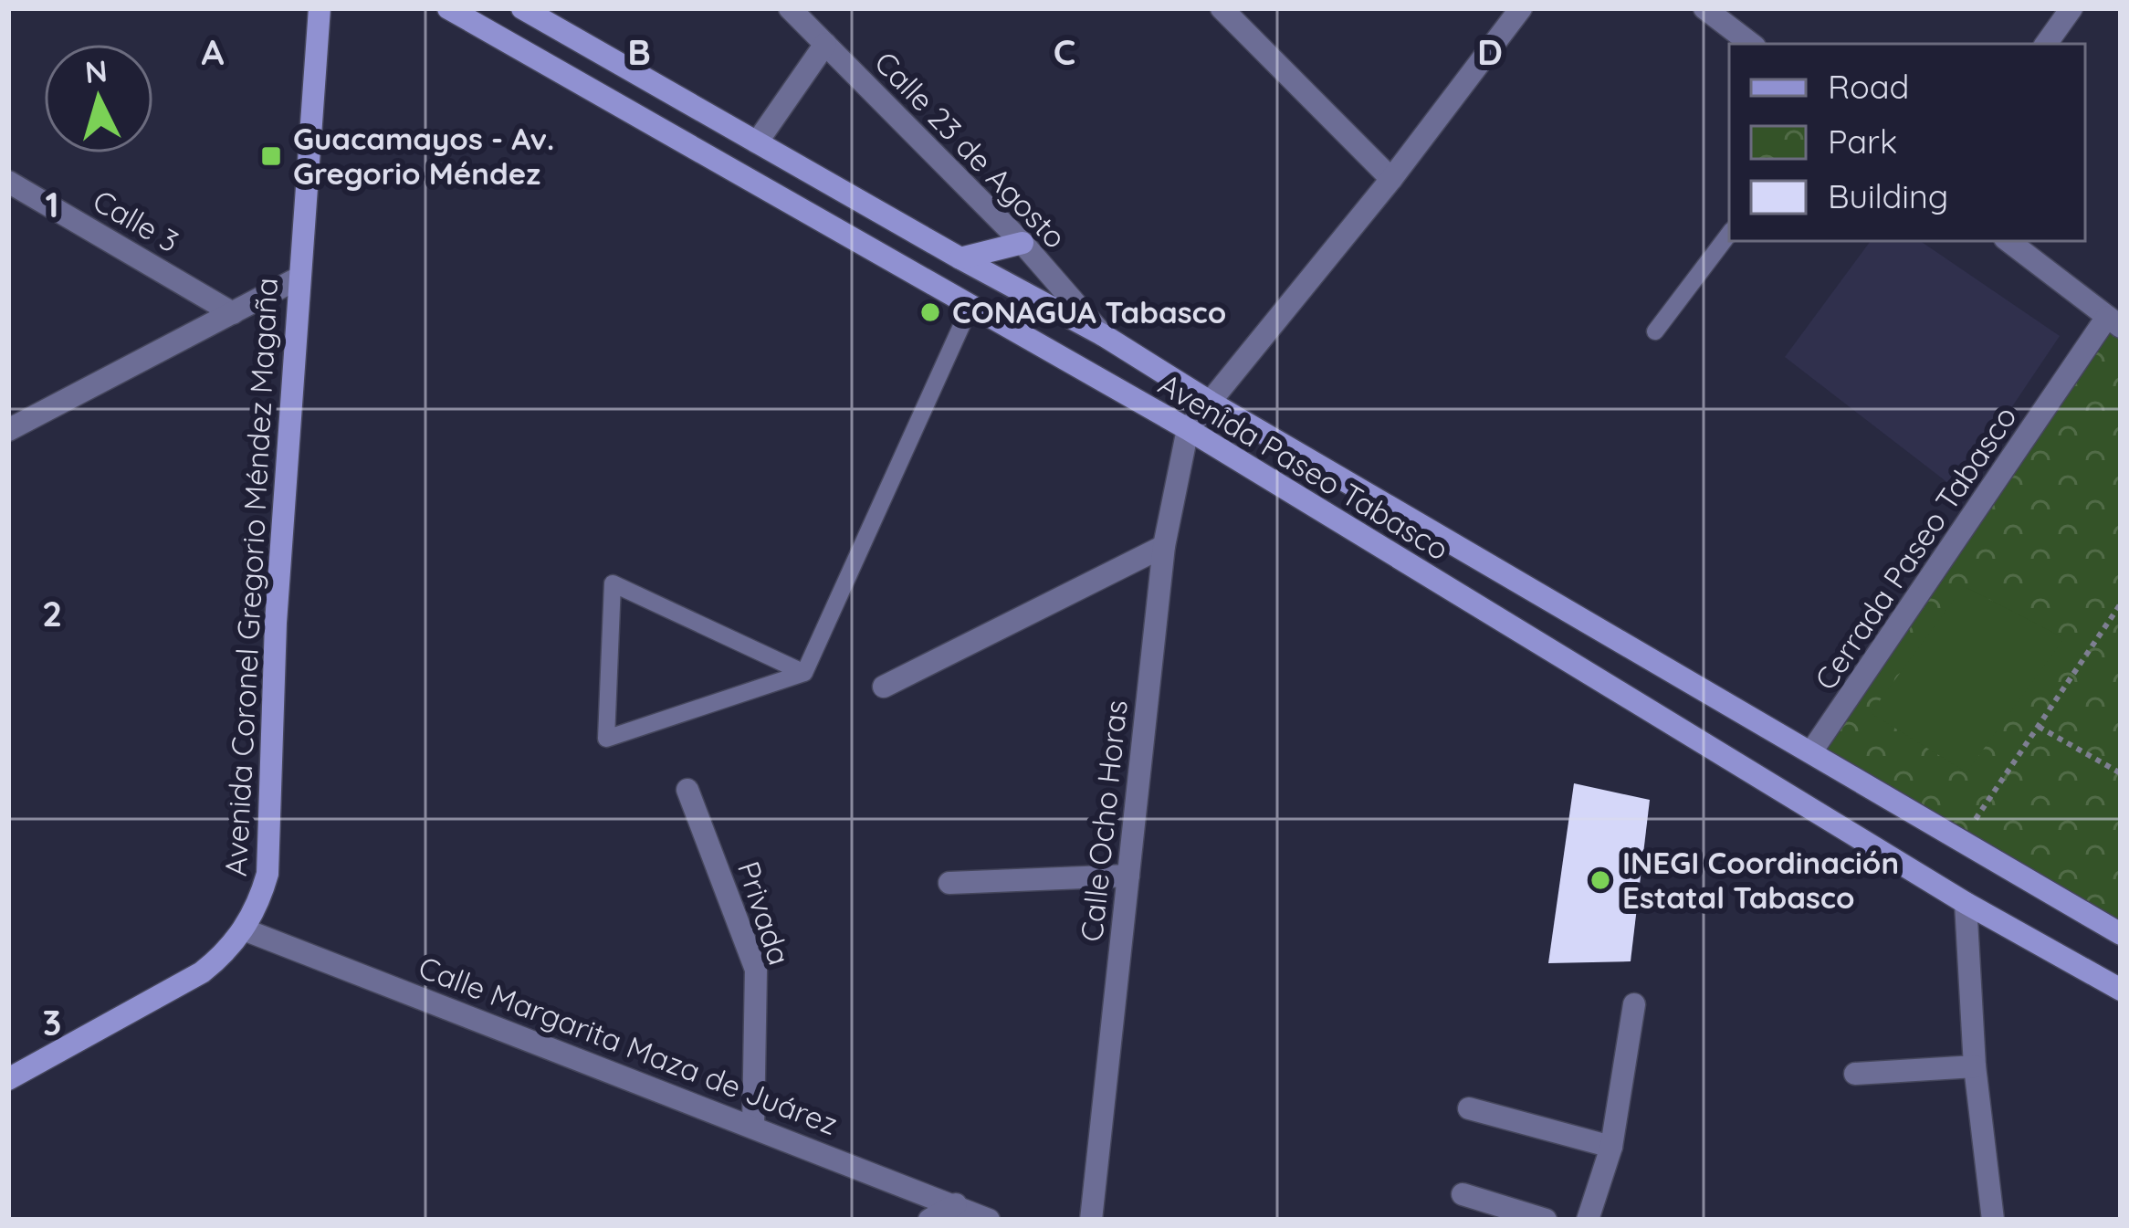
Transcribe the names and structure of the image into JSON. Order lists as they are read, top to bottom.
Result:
{
  "streets": {
    "main road": ["Avenida Paseo Tabasco", "Avenida Coronel Gregorio Méndez Magaña"],
    "street": [
      "Calle 23 de Agosto",
      "Calle 3",
      "Cerrada Paseo Tabasco",
      "Calle Ocho Horas",
      "Privada",
      "Calle Margarita Maza de Juárez"
    ]
  },
  "crossings": [
    ["Calle 23 de Agosto", "Avenida Paseo Tabasco"],
    ["Avenida Paseo Tabasco", "Cerrada Paseo Tabasco"],
    ["Avenida Paseo Tabasco", "Calle Ocho Horas"],
    ["Avenida Coronel Gregorio Méndez Magaña", "Calle Margarita Maza de Juárez"],
    ["Privada", "Calle Margarita Maza de Juárez"]
  ],
  "places": {
    "transit": ["Guacamayos - Av. Gregorio Méndez"],
    "other": ["CONAGUA Tabasco", "INEGI Coordinación Estatal Tabasco"]
  },
  "legend": ["Road", "Park", "Building"],
  "north": "top",
  "grid": {
    "columns": [
      "A",
      "B",
      "C",
      "D"
    ],
    "rows": ["1", "2", "3"]
  }
}
